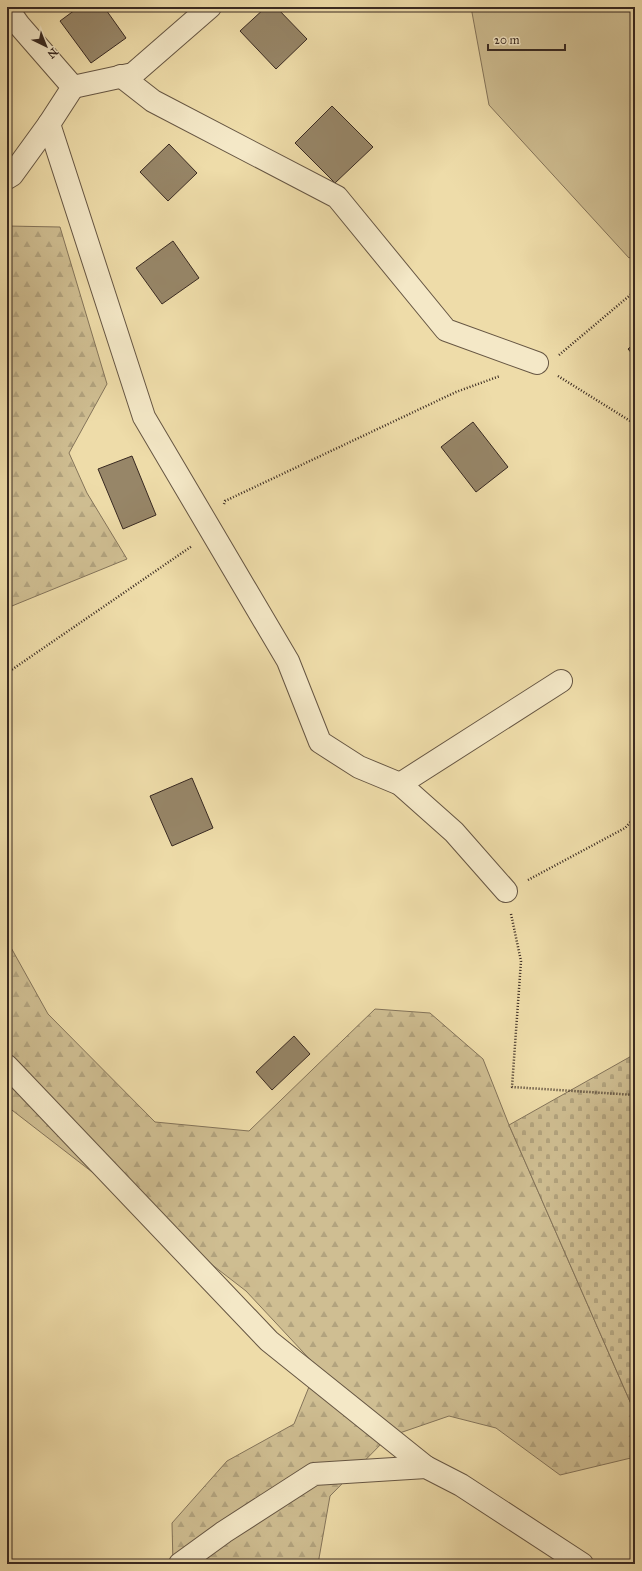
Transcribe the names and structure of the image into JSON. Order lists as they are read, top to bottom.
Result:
{
  "scale_bar": "20 m",
  "north": "bottom right"
}
